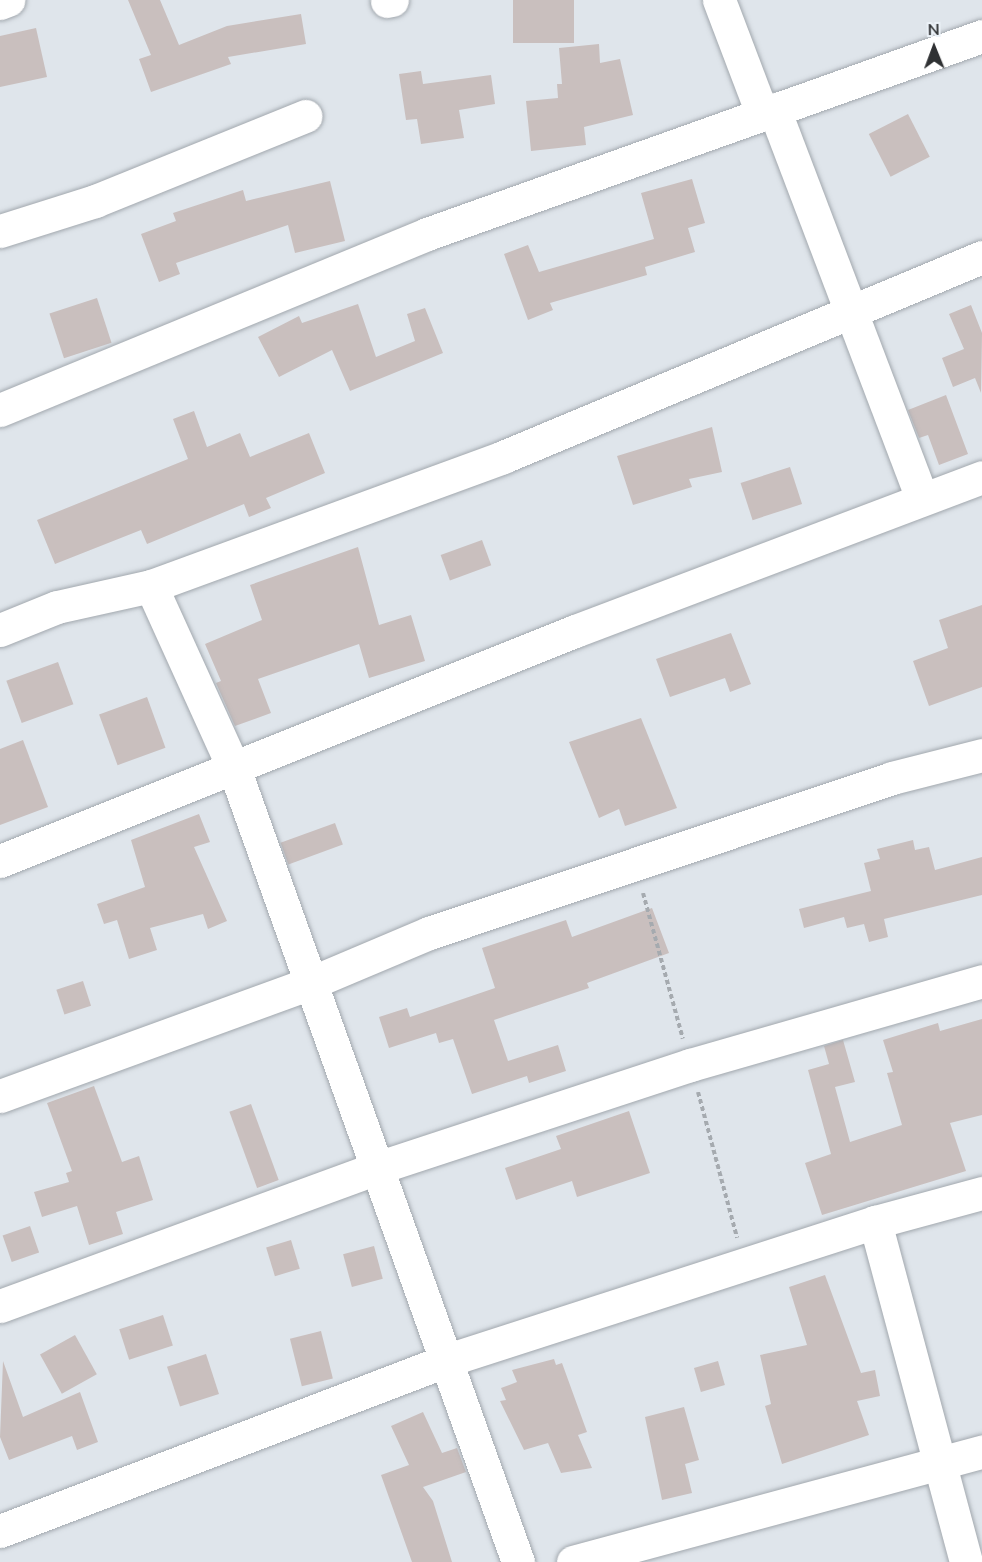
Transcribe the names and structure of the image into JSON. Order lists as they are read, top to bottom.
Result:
{
  "north": "top"
}
